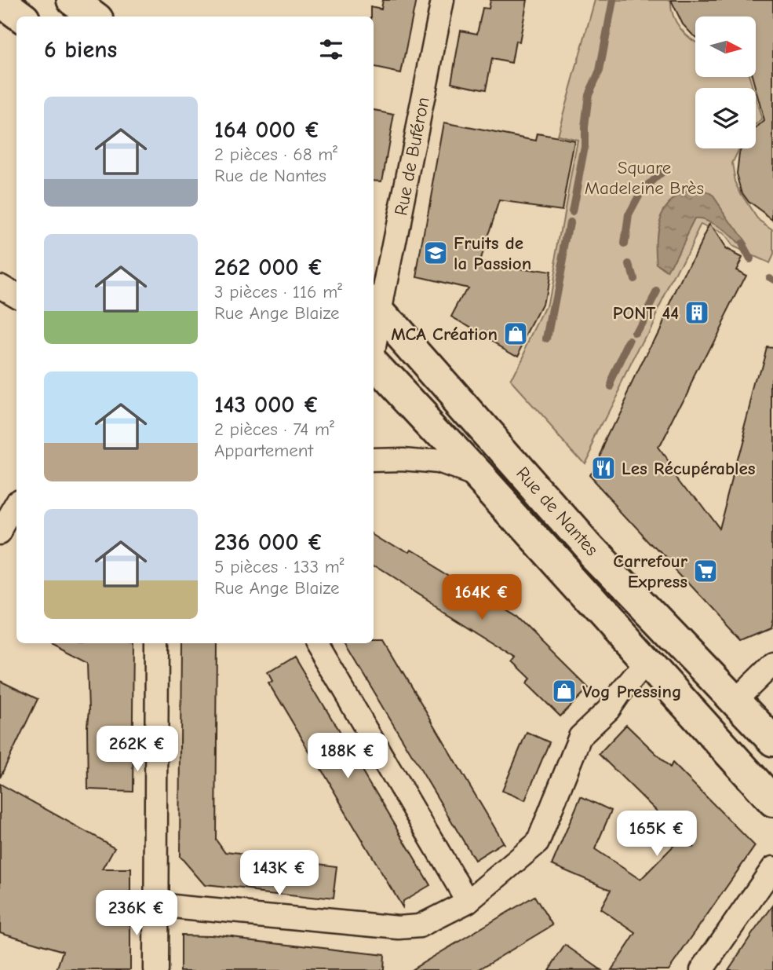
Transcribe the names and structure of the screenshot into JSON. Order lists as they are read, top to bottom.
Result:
{
  "streets": {
    "main road": ["Rue de Nantes"],
    "street": ["Rue de Buféron"]
  },
  "crossings": [
    ["Rue de Buféron", "Rue de Nantes"]
  ],
  "parks": ["Square Madeleine Brès"],
  "places": {
    "school or university": ["Fruits de la Passion"],
    "building": ["PONT 44"],
    "shop": ["MCA Création", "Vog Pressing"],
    "restaurant": ["Les Récupérables"],
    "supermarket": ["Carrefour Express"]
  },
  "north": "right",
  "page": {
    "heading": "6 biens",
    "list": [
      {
        "name": "164 000 €",
        "note": "2 pièces · 68 m² · Rue de Nantes"
      },
      {
        "name": "262 000 €",
        "note": "3 pièces · 116 m² · Rue Ange Blaize"
      },
      {
        "name": "143 000 €",
        "note": "2 pièces · 74 m² · Appartement"
      },
      {
        "name": "236 000 €",
        "note": "5 pièces · 133 m² · Rue Ange Blaize"
      }
    ],
    "price": [
      "164K €",
      "262K €",
      "188K €",
      "165K €",
      "143K €",
      "236K €"
    ]
  }
}
